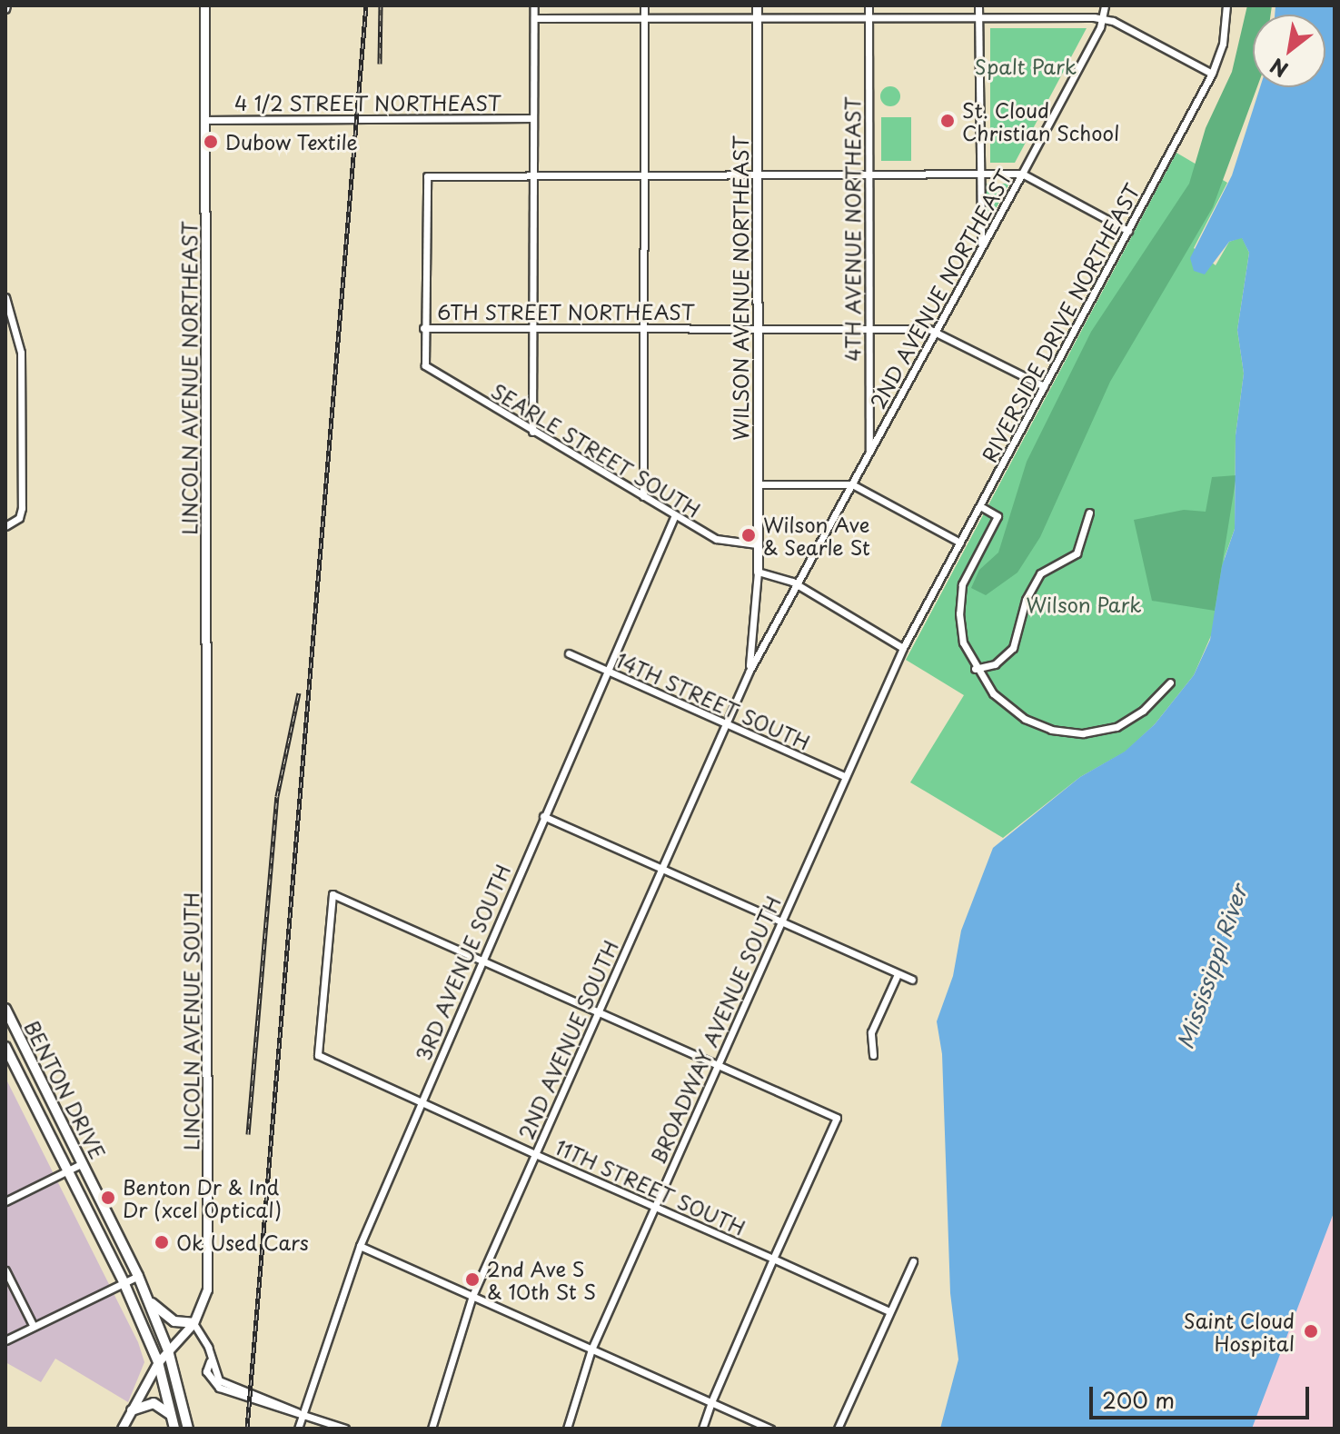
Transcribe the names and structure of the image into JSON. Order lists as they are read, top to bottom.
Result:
{
  "streets": {
    "main road": ["BENTON DRIVE"],
    "street": [
      "4 1/2 STREET NORTHEAST",
      "4TH AVENUE NORTHEAST",
      "WILSON AVENUE NORTHEAST",
      "2ND AVENUE NORTHEAST",
      "6TH STREET NORTHEAST",
      "RIVERSIDE DRIVE NORTHEAST",
      "LINCOLN AVENUE NORTHEAST",
      "SEARLE STREET SOUTH",
      "14TH STREET SOUTH",
      "3RD AVENUE SOUTH",
      "LINCOLN AVENUE SOUTH",
      "BROADWAY AVENUE SOUTH",
      "2ND AVENUE SOUTH",
      "11TH STREET SOUTH"
    ]
  },
  "crossings": [
    ["4 1/2 STREET NORTHEAST", "LINCOLN AVENUE NORTHEAST"],
    ["4TH AVENUE NORTHEAST", "2ND AVENUE NORTHEAST"],
    ["4TH AVENUE NORTHEAST", "6TH STREET NORTHEAST"],
    ["WILSON AVENUE NORTHEAST", "6TH STREET NORTHEAST"],
    ["WILSON AVENUE NORTHEAST", "SEARLE STREET SOUTH"],
    ["WILSON AVENUE NORTHEAST", "2ND AVENUE SOUTH"],
    ["2ND AVENUE NORTHEAST", "6TH STREET NORTHEAST"],
    ["2ND AVENUE NORTHEAST", "2ND AVENUE SOUTH"],
    ["6TH STREET NORTHEAST", "RIVERSIDE DRIVE NORTHEAST"],
    ["6TH STREET NORTHEAST", "SEARLE STREET SOUTH"],
    ["RIVERSIDE DRIVE NORTHEAST", "BROADWAY AVENUE SOUTH"],
    ["LINCOLN AVENUE NORTHEAST", "LINCOLN AVENUE SOUTH"],
    ["SEARLE STREET SOUTH", "3RD AVENUE SOUTH"],
    ["14TH STREET SOUTH", "3RD AVENUE SOUTH"],
    ["14TH STREET SOUTH", "BROADWAY AVENUE SOUTH"],
    ["14TH STREET SOUTH", "2ND AVENUE SOUTH"],
    ["3RD AVENUE SOUTH", "11TH STREET SOUTH"],
    ["LINCOLN AVENUE SOUTH", "BENTON DRIVE"],
    ["BROADWAY AVENUE SOUTH", "11TH STREET SOUTH"],
    ["2ND AVENUE SOUTH", "11TH STREET SOUTH"]
  ],
  "water": ["Mississippi River"],
  "parks": ["Spalt Park", "Wilson Park"],
  "places": [
    "St. Cloud Christian School",
    "Dubow Textile",
    "Wilson Ave & Searle St",
    "Benton Dr & Ind Dr (xcel Optical)",
    "Ok Used Cars",
    "2nd Ave S & 10th St S",
    "Saint Cloud Hospital"
  ],
  "scale_bar": "200 m",
  "north": "bottom left"
}
